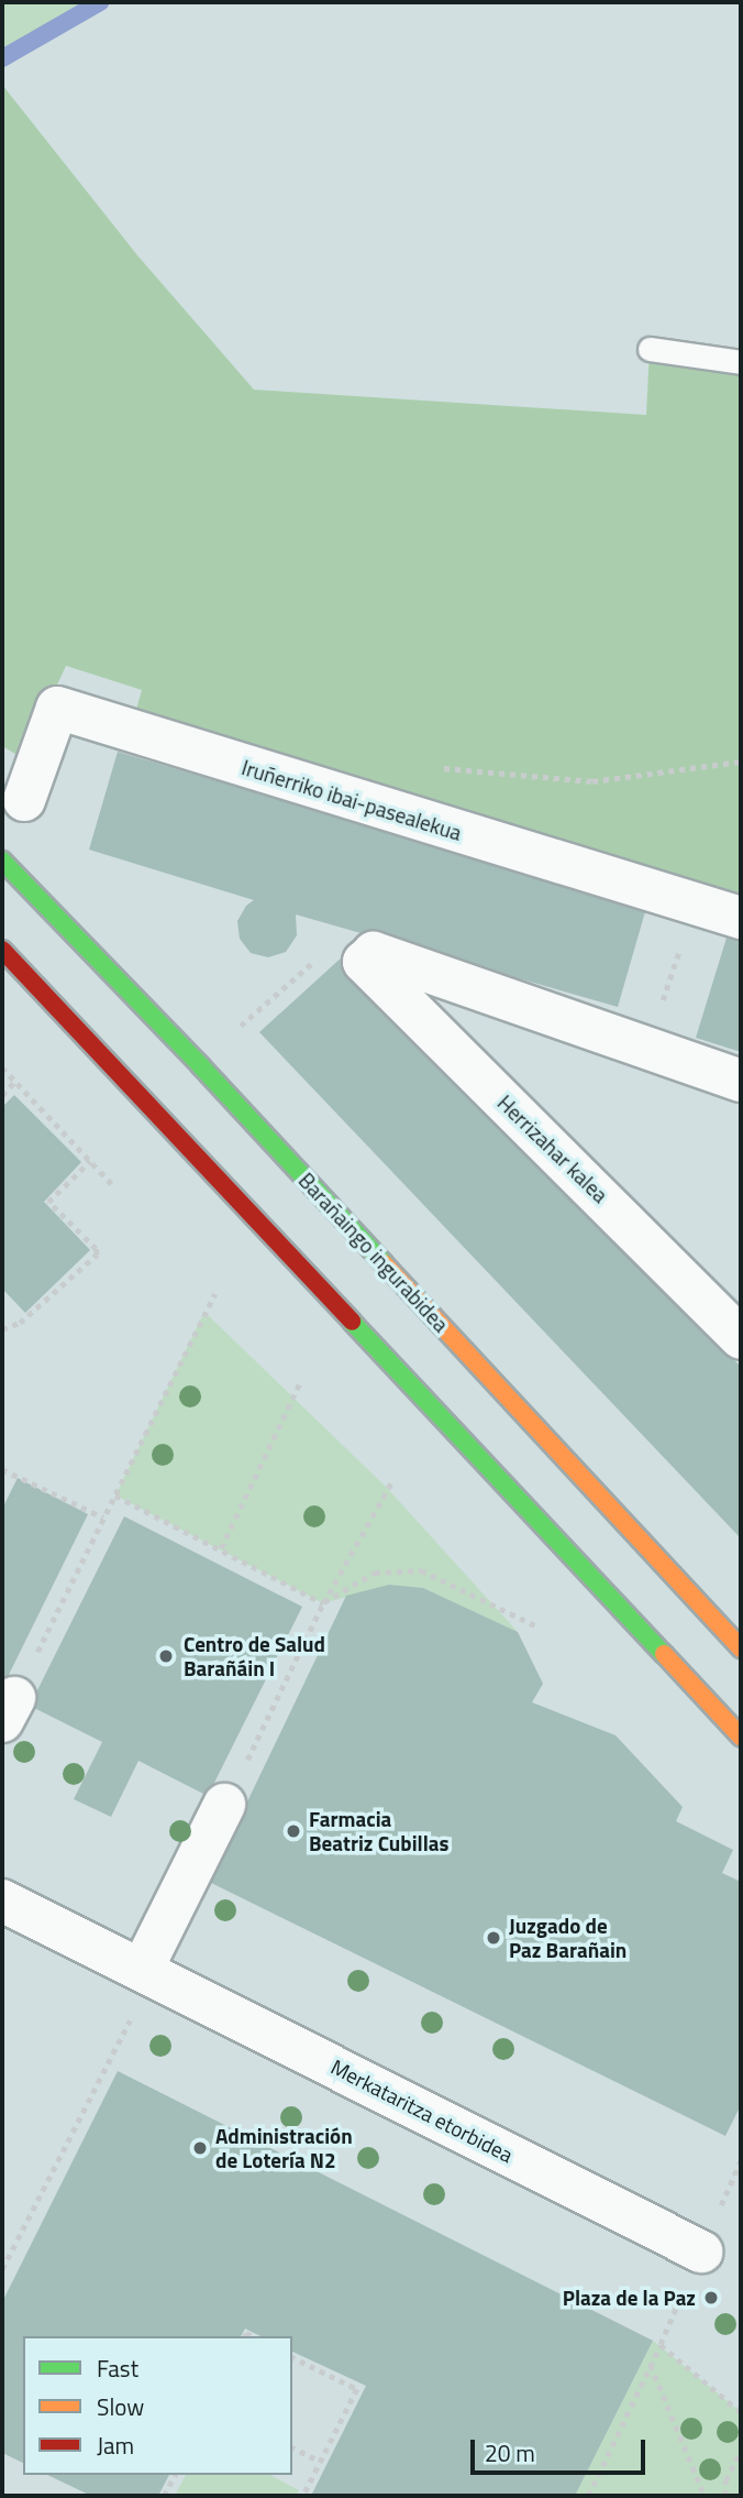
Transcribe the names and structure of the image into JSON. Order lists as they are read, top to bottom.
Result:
{
  "streets": {
    "main road": ["Barañaingo ingurabidea"],
    "street": ["Iruñerriko ibai-pasealekua", "Herrizahar kalea", "Merkataritza etorbidea"]
  },
  "places": [
    "Centro de Salud Barañáin I",
    "Farmacia Beatriz Cubillas",
    "Juzgado de Paz Barañain",
    "Administración de Lotería N2",
    "Plaza de la Paz"
  ],
  "legend": ["Fast", "Slow", "Jam"],
  "scale_bar": "20 m"
}
